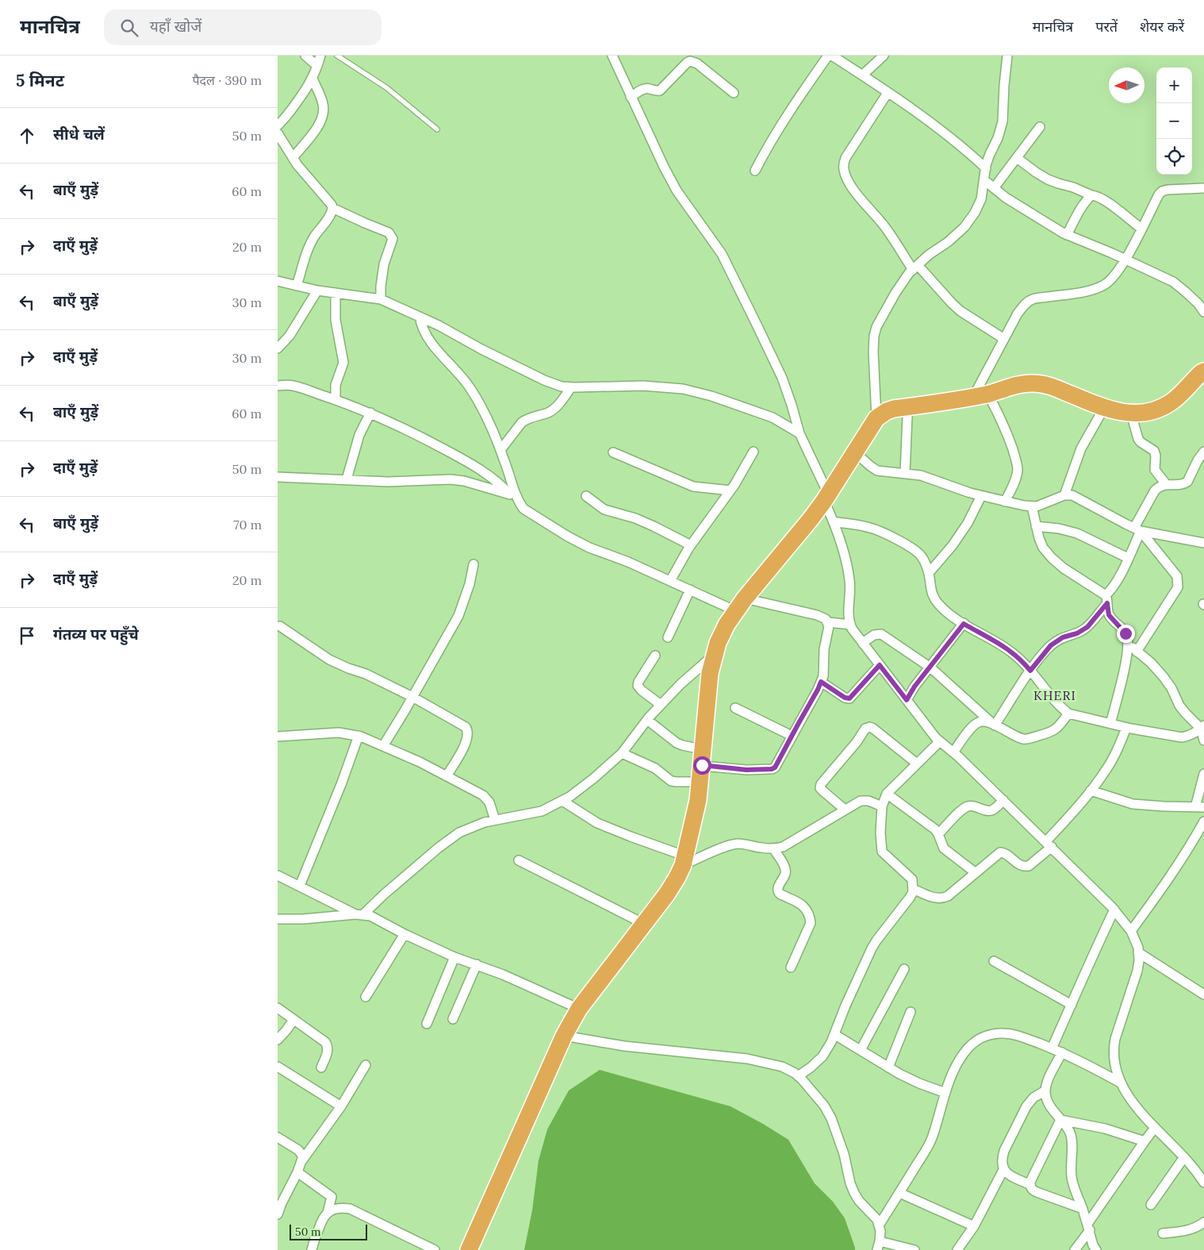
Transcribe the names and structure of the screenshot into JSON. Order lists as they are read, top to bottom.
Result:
{
  "districts": ["KHERI"],
  "scale_bar": "50 m",
  "north": "left",
  "page": {
    "header": "मानचित्र",
    "search": "यहाँ खोजें",
    "nav": ["मानचित्र", "परतें", "शेयर करें"],
    "heading": ["5 मिनट", "पैदल · 390 m"],
    "map_buttons": ["+", "−"],
    "list": [
      ["सीधे चलें", "50 m"],
      ["बाएँ मुड़ें", "60 m"],
      ["दाएँ मुड़ें", "20 m"],
      ["बाएँ मुड़ें", "30 m"],
      ["दाएँ मुड़ें", "30 m"],
      ["बाएँ मुड़ें", "60 m"],
      ["दाएँ मुड़ें", "50 m"],
      ["बाएँ मुड़ें", "70 m"],
      ["दाएँ मुड़ें", "20 m"],
      "गंतव्य पर पहुँचे"
    ],
    "scale": "50 m"
  }
}
